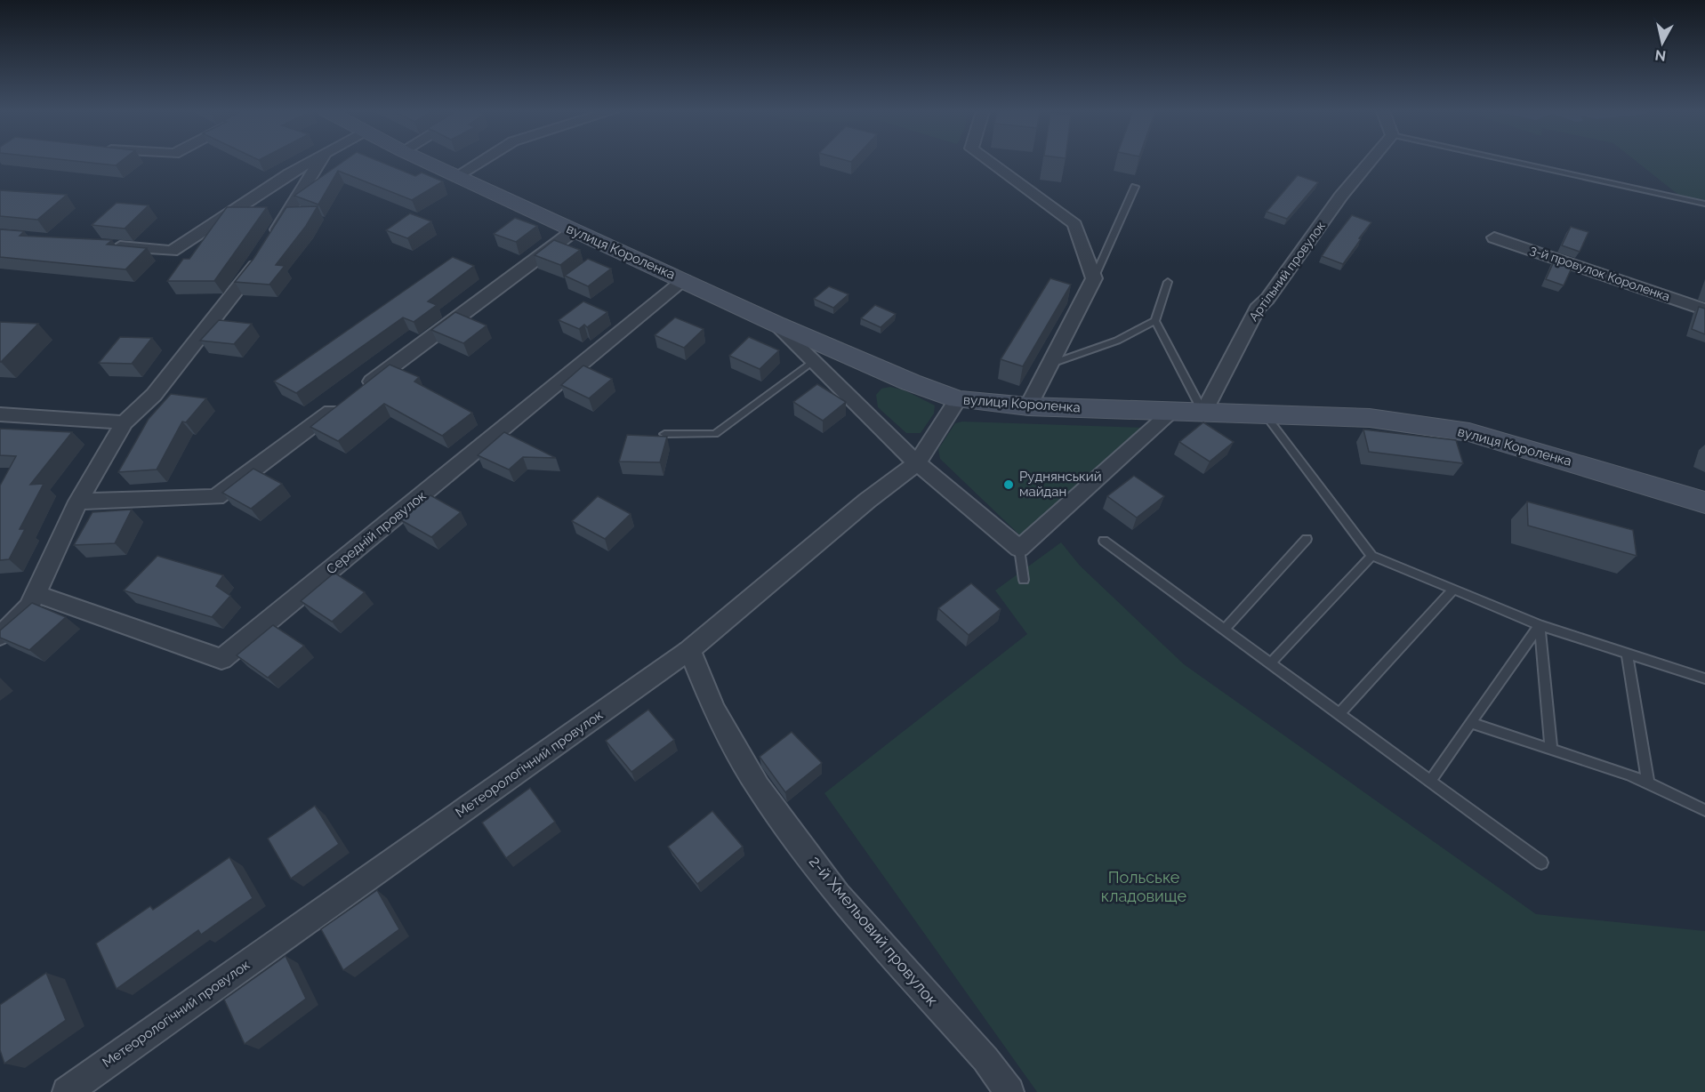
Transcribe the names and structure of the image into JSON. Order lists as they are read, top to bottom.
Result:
{
  "streets": {
    "street": [
      "вулиця Короленка",
      "Артільний провулок",
      "3-й провулок Короленка",
      "Середній провулок",
      "Метеорологічний провулок",
      "2-й Хмельовий провулок"
    ]
  },
  "crossings": [
    ["вулиця Короленка", "Артільний провулок"],
    ["вулиця Короленка", "Середній провулок"],
    ["вулиця Короленка", "Метеорологічний провулок"],
    ["Метеорологічний провулок", "2-й Хмельовий провулок"]
  ],
  "parks": ["Польське кладовище"],
  "places": ["Руднянський майдан"],
  "north": "bottom"
}
